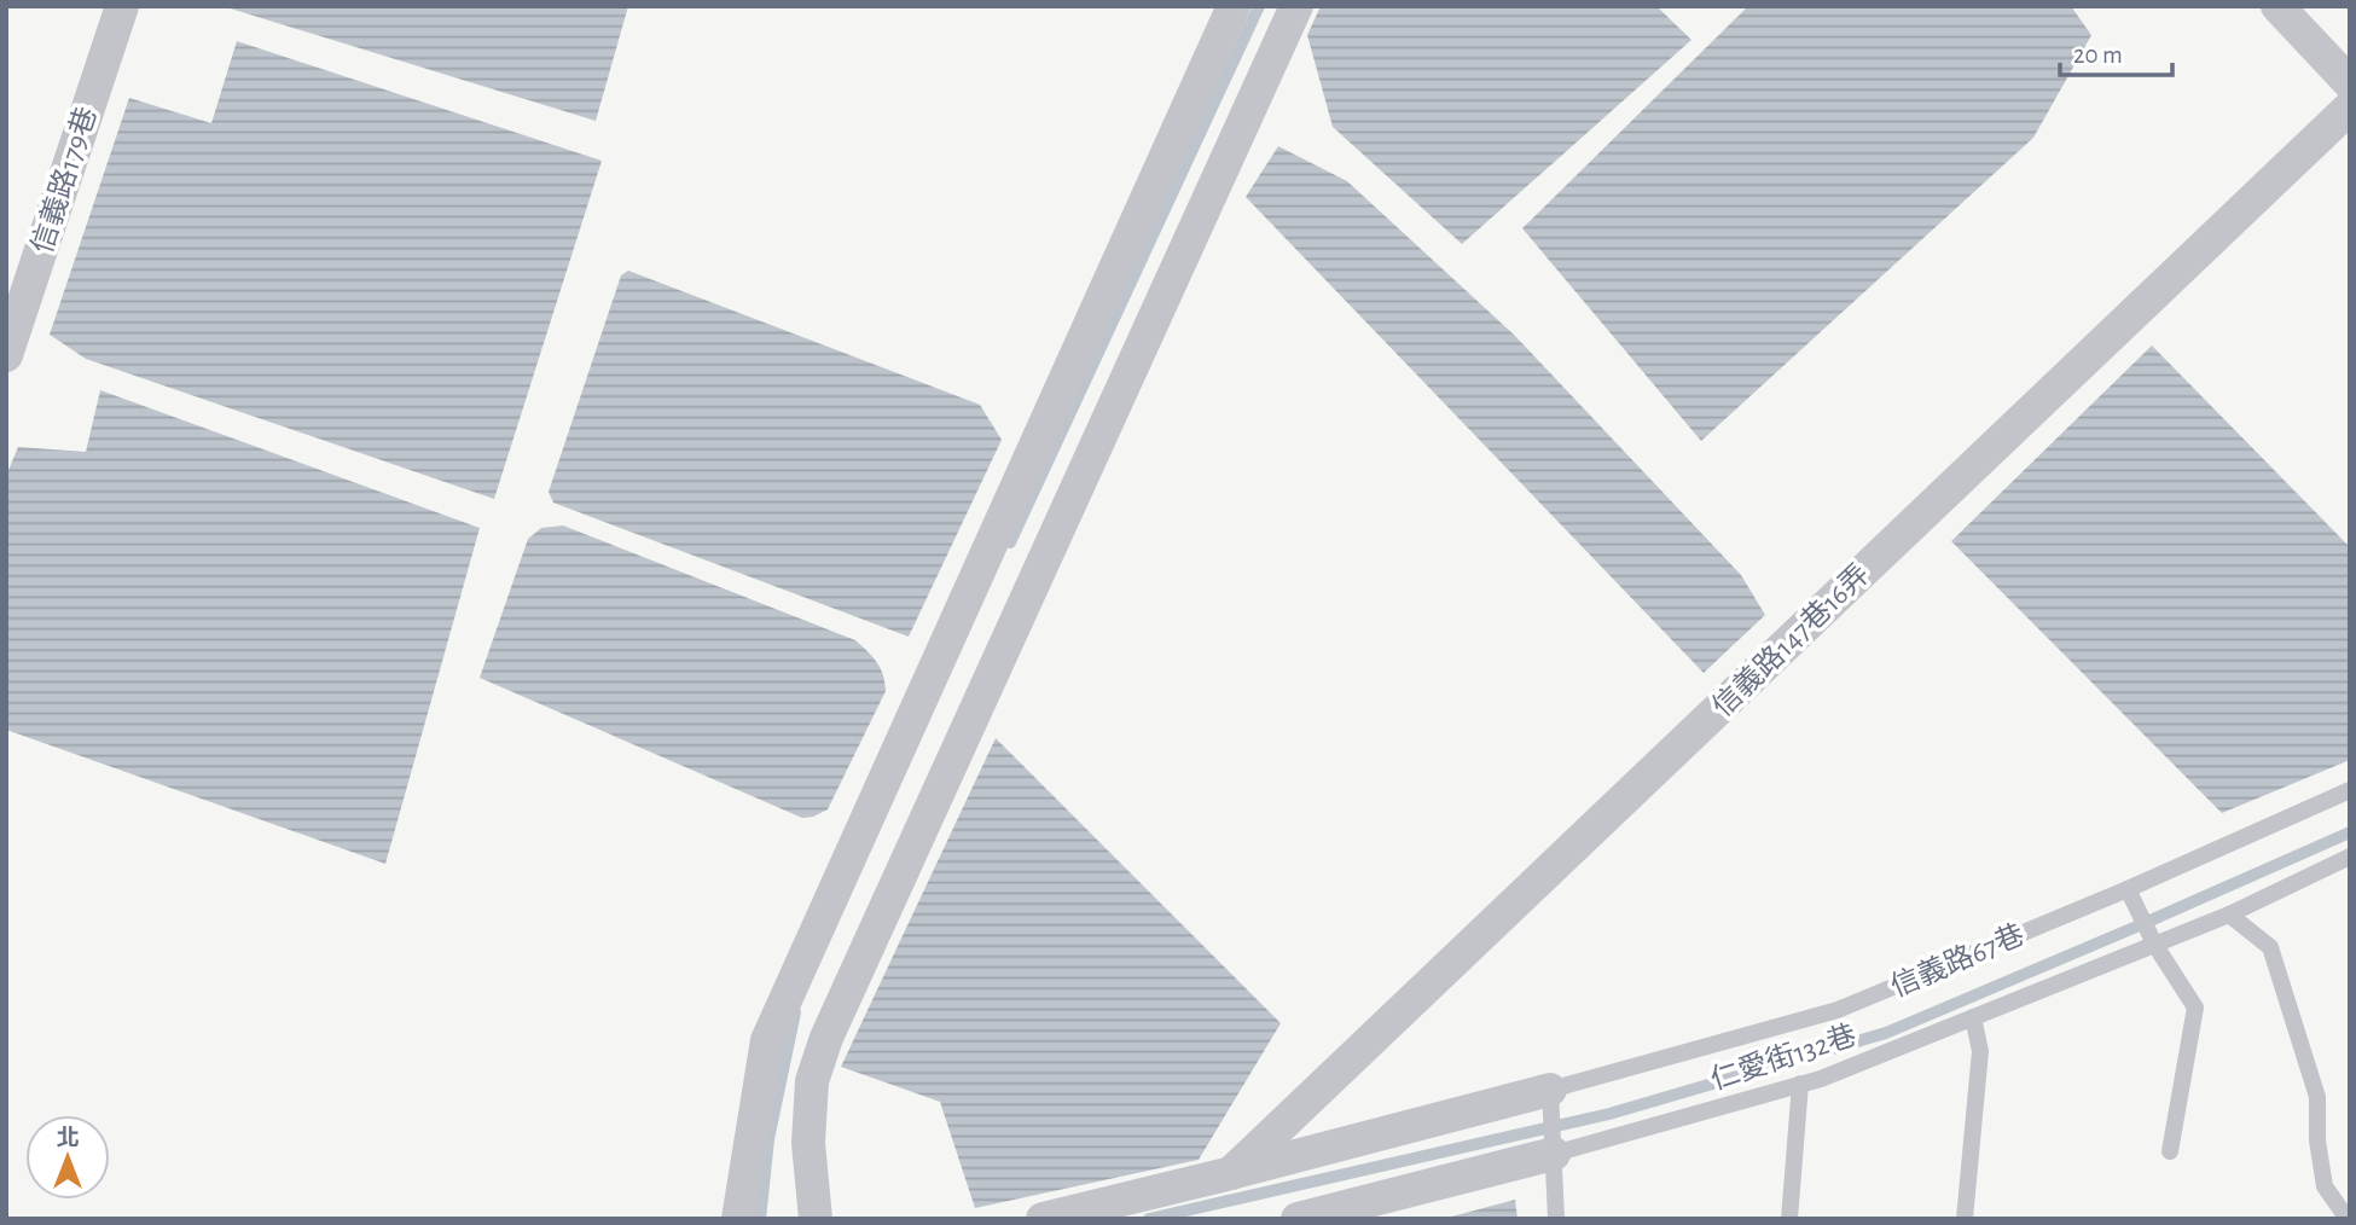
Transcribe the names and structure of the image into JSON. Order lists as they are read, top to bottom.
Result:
{
  "streets": {
    "street": ["信義路179巷", "信義路147巷16弄"],
    "lane": ["信義路67巷", "仁愛街132巷"]
  },
  "scale_bar": "20 m",
  "north": "top"
}
